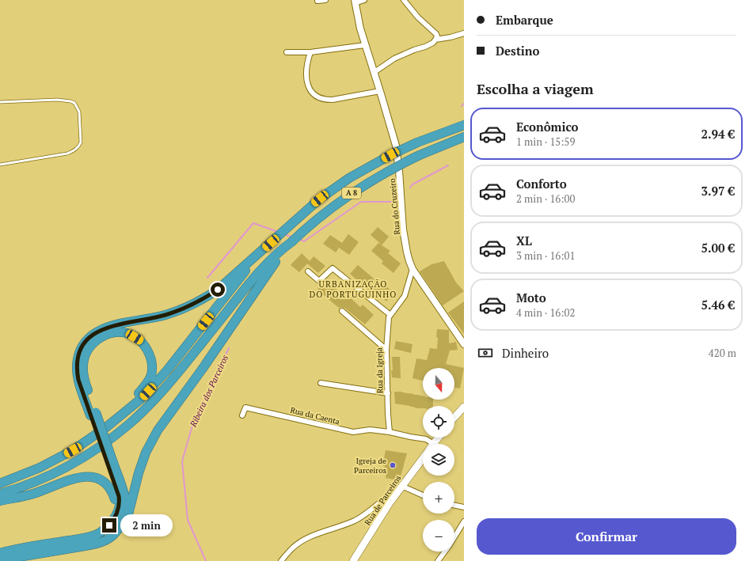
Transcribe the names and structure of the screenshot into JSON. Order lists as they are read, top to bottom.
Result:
{
  "streets": {
    "highway": ["A 8"],
    "main road": ["Rua de Parceiros"],
    "street": ["Rua do Cruzeiro", "Rua da Igreja", "Rua da Caenta"]
  },
  "crossings": [
    ["Rua do Cruzeiro", "Rua da Igreja"],
    ["Rua da Igreja", "Rua da Caenta"]
  ],
  "districts": ["URBANIZAÇÃO DO PORTUGUINHO"],
  "water": ["Ribeira dos Parceiros"],
  "places": ["Igreja de Parceiros"],
  "north": "bottom",
  "page": {
    "banner": ["Embarque", "Destino"],
    "heading": "Escolha a viagem",
    "list": [
      {
        "name": "Econômico",
        "note": "1 min · 15:59",
        "value": "2.94 €"
      },
      {
        "name": "Conforto",
        "note": "2 min · 16:00",
        "value": "3.97 €"
      },
      {
        "name": "XL",
        "note": "3 min · 16:01",
        "value": "5.00 €"
      },
      {
        "name": "Moto",
        "note": "4 min · 16:02",
        "value": "5.46 €"
      }
    ],
    "pay": ["Dinheiro", "420 m"],
    "map_buttons": ["+", "−"],
    "buttons": "Confirmar",
    "bubble": "2 min"
  }
}
